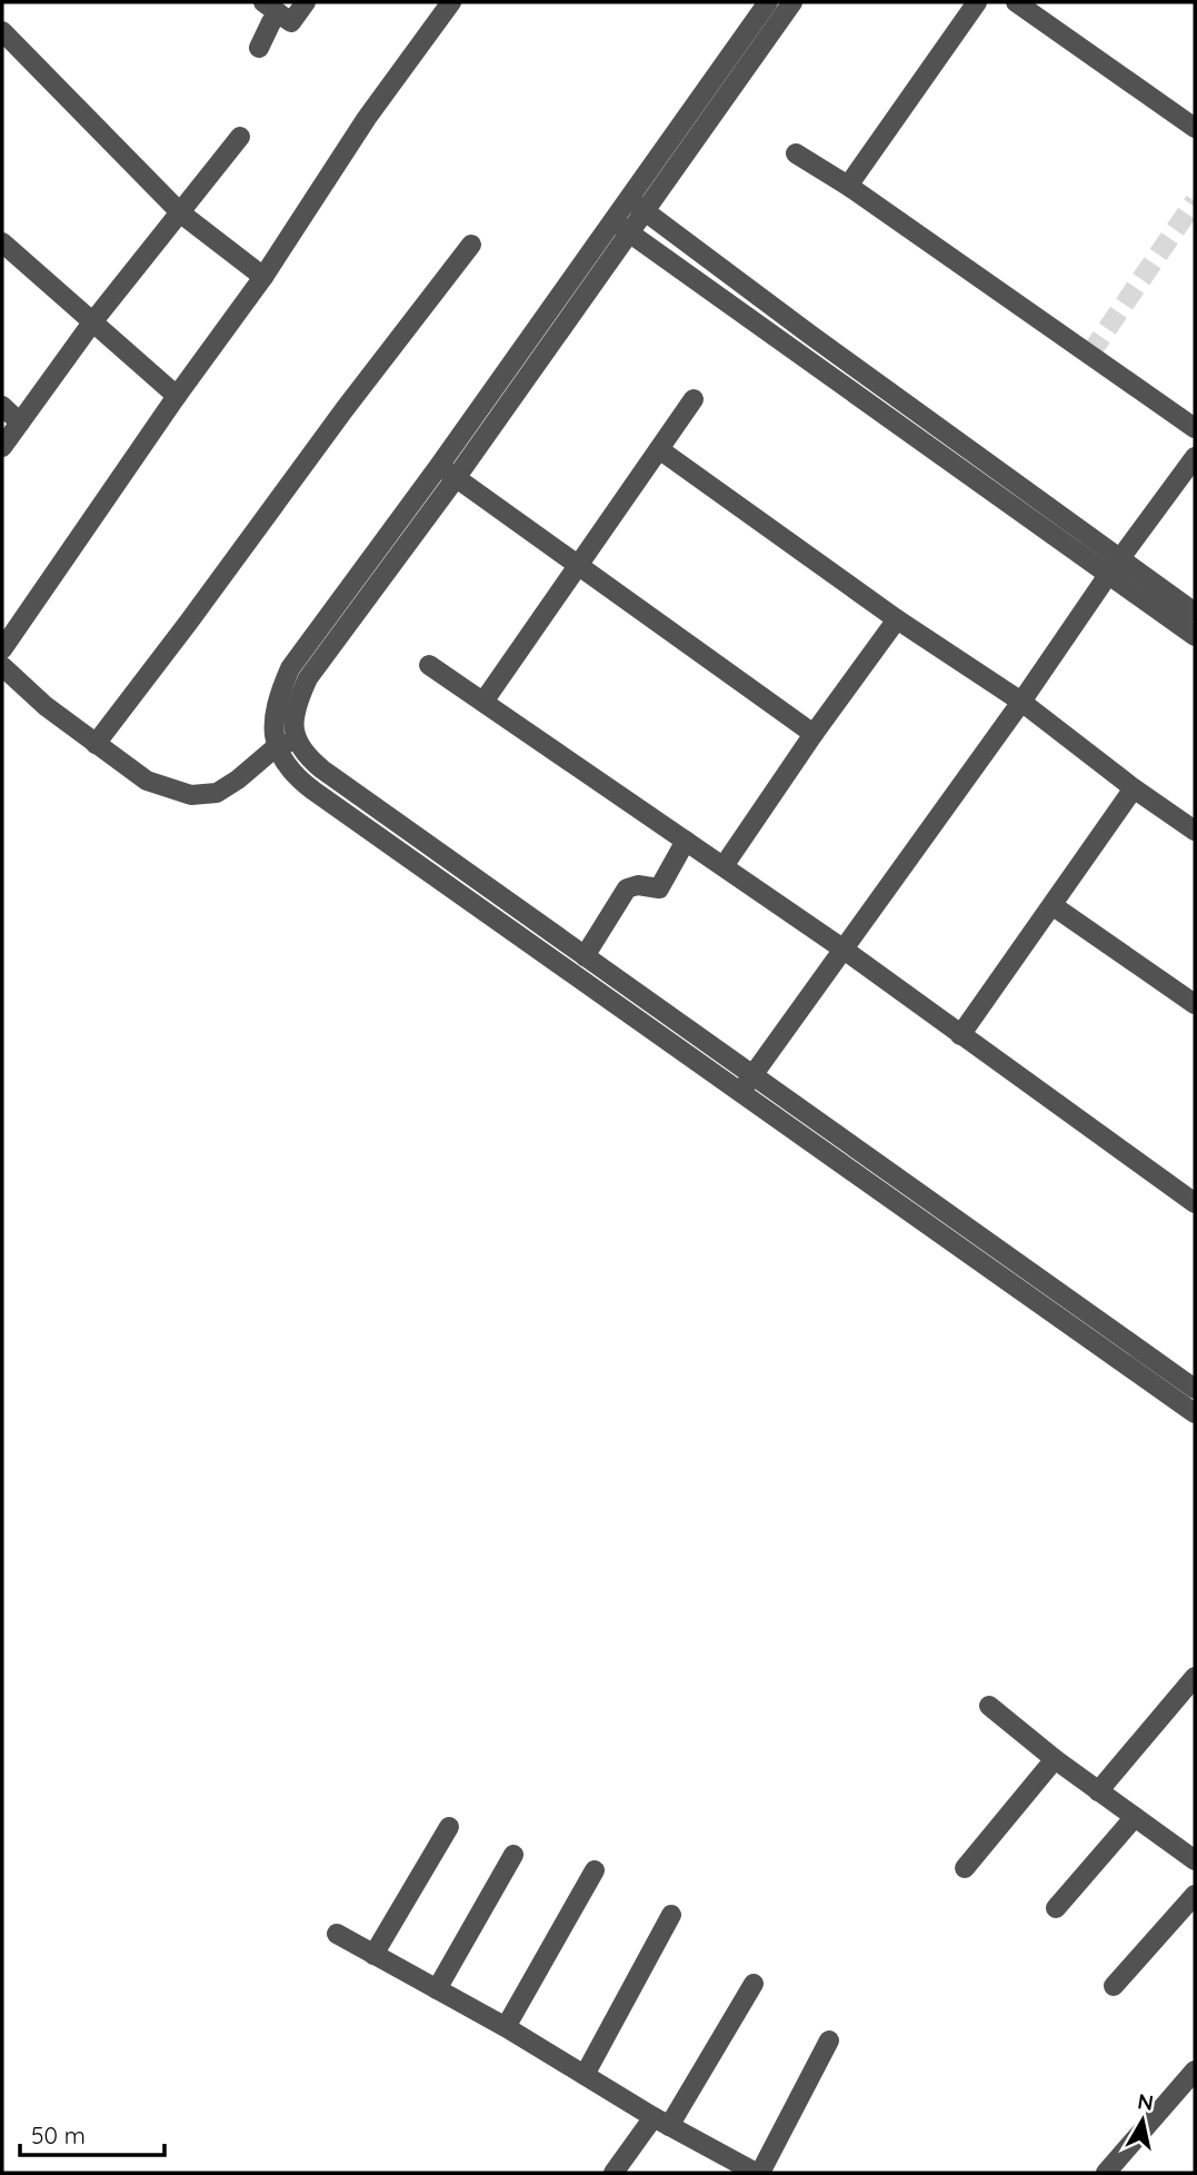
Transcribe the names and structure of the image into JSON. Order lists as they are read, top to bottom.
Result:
{
  "scale_bar": "50 m",
  "north": "top"
}
